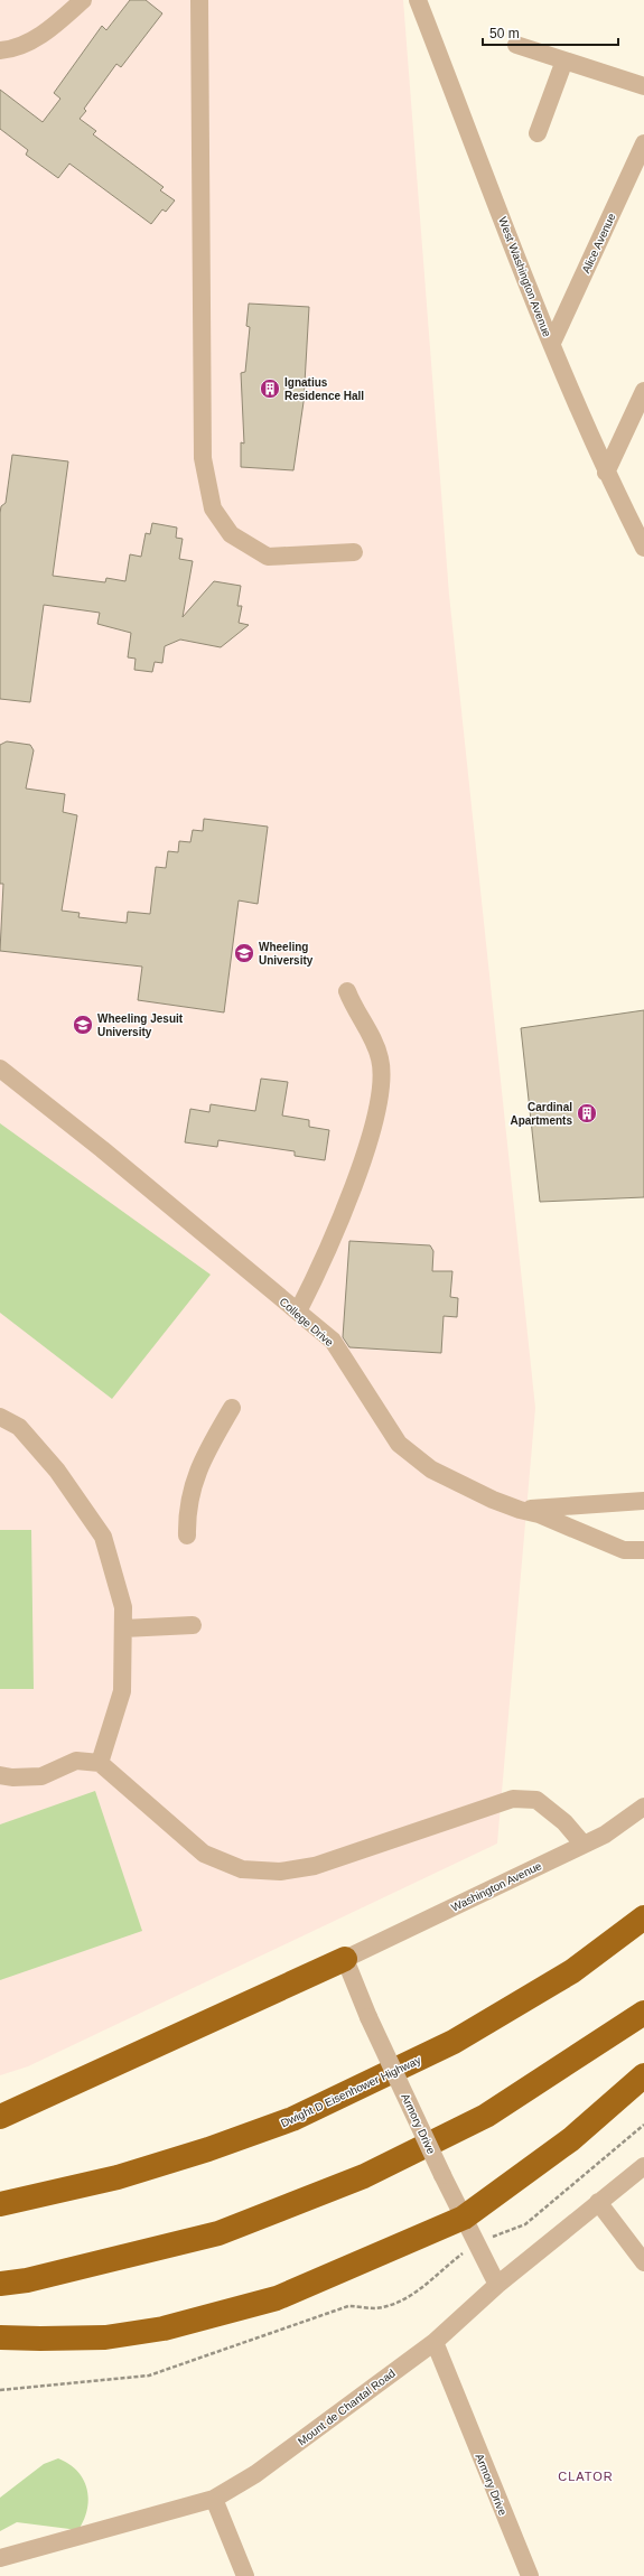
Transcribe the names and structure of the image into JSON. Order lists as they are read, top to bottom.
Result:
{
  "streets": {
    "highway": ["Dwight D Eisenhower Highway"],
    "street": [
      "Alice Avenue",
      "West Washington Avenue",
      "College Drive",
      "Washington Avenue",
      "Armory Drive",
      "Mount de Chantal Road"
    ]
  },
  "crossings": [
    ["Alice Avenue", "West Washington Avenue"],
    ["Washington Avenue", "Armory Drive"],
    ["Armory Drive", "Mount de Chantal Road"]
  ],
  "districts": ["CLATOR"],
  "places": {
    "building": ["Ignatius Residence Hall", "Cardinal Apartments"],
    "school or university": ["Wheeling University", "Wheeling Jesuit University"]
  },
  "scale_bar": "50 m"
}
